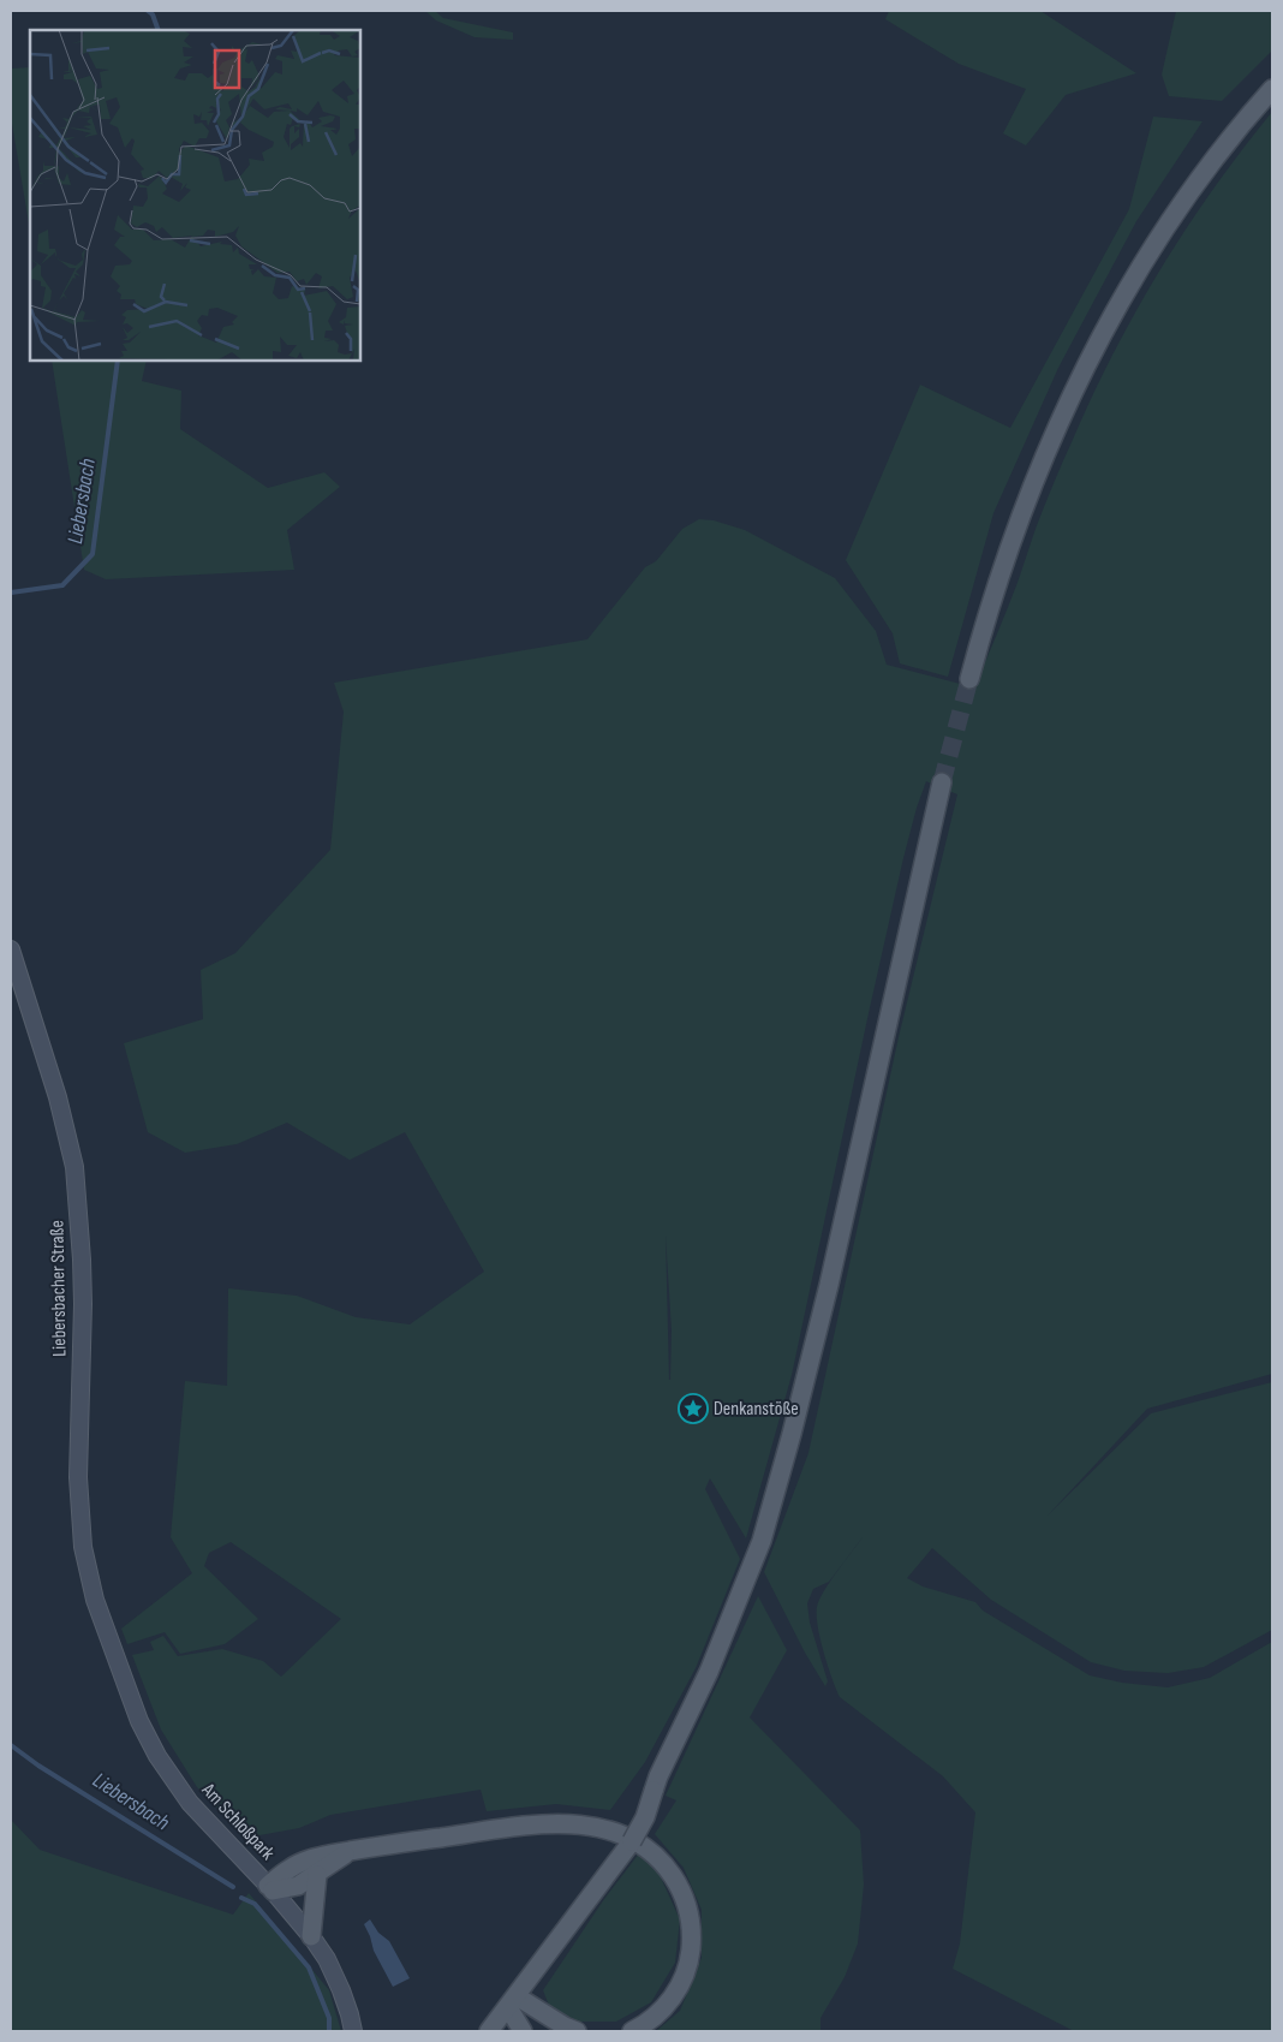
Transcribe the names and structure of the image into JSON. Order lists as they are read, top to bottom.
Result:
{
  "streets": {
    "street": ["Liebersbacher Straße", "Am Schloßpark"]
  },
  "crossings": [
    ["Liebersbacher Straße", "Am Schloßpark"]
  ],
  "water": ["Liebersbach"],
  "places": {
    "place": ["Denkanstöße"]
  }
}
